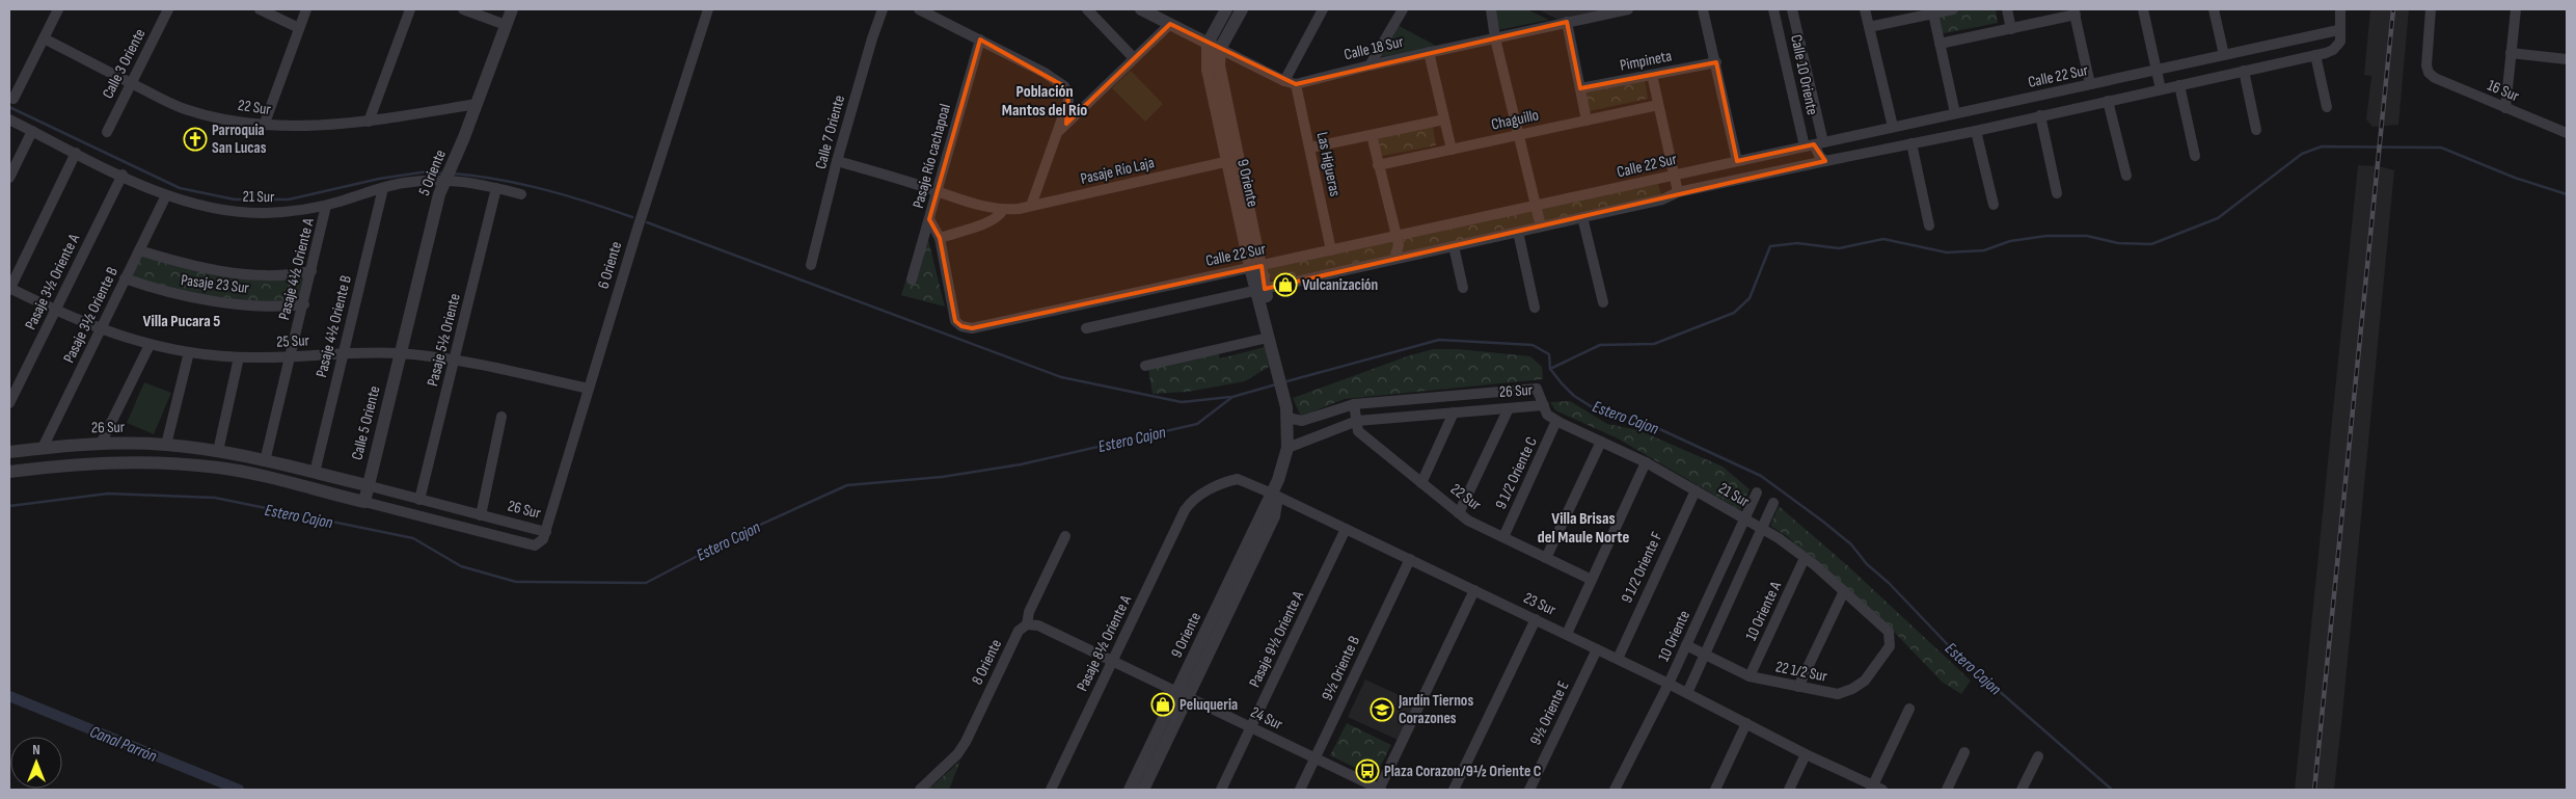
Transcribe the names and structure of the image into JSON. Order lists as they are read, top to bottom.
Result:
{
  "streets": {
    "street": [
      "Calle 18 Sur",
      "Pimpineta",
      "Calle 3 Oriente",
      "Calle 10 Oriente",
      "Calle 22 Sur",
      "16 Sur",
      "22 Sur",
      "Chaguillo",
      "Calle 7 Oriente",
      "Pasaje Río cachapoal",
      "Las Higueras",
      "Pasaje Río Laja",
      "5 Oriente",
      "9 Oriente",
      "21 Sur",
      "6 Oriente",
      "Pasaje 4½ Oriente A",
      "Pasaje 3½ Oriente A",
      "Pasaje 23 Sur",
      "Pasaje 3½ Oriente B",
      "Pasaje 4½ Oriente B",
      "Pasaje 5½ Oriente",
      "25 Sur",
      "26 Sur",
      "Calle 5 Oriente",
      "9 1/2 Oriente C",
      "9 1/2 Oriente F",
      "23 Sur",
      "10 Oriente A",
      "10 Oriente",
      "Pasaje 9½ Oriente A",
      "Pasaje 8½ Oriente A",
      "8 Oriente",
      "9½ Oriente B",
      "22 1/2 Sur",
      "9½ Oriente E",
      "24 Sur"
    ]
  },
  "crossings": [
    ["Calle 18 Sur", "Las Higueras"],
    ["Calle 18 Sur", "9 Oriente"],
    ["Calle 3 Oriente", "22 Sur"],
    ["Calle 10 Oriente", "Calle 22 Sur"],
    ["Calle 22 Sur", "Las Higueras"],
    ["Calle 22 Sur", "9 Oriente"],
    ["22 Sur", "5 Oriente"],
    ["22 Sur", "26 Sur"],
    ["22 Sur", "9 1/2 Oriente C"],
    ["Pasaje Río Laja", "9 Oriente"],
    ["5 Oriente", "21 Sur"],
    ["5 Oriente", "25 Sur"],
    ["5 Oriente", "Calle 5 Oriente"],
    ["9 Oriente", "26 Sur"],
    ["9 Oriente", "23 Sur"],
    ["9 Oriente", "24 Sur"],
    ["21 Sur", "Pasaje 4½ Oriente A"],
    ["21 Sur", "Pasaje 3½ Oriente A"],
    ["21 Sur", "Pasaje 3½ Oriente B"],
    ["21 Sur", "Pasaje 4½ Oriente B"],
    ["21 Sur", "Pasaje 5½ Oriente"],
    ["21 Sur", "26 Sur"],
    ["21 Sur", "9 1/2 Oriente C"],
    ["21 Sur", "9 1/2 Oriente F"],
    ["21 Sur", "10 Oriente A"],
    ["21 Sur", "10 Oriente"],
    ["21 Sur", "22 1/2 Sur"],
    ["6 Oriente", "25 Sur"],
    ["6 Oriente", "26 Sur"],
    ["Pasaje 4½ Oriente A", "Pasaje 23 Sur"],
    ["Pasaje 4½ Oriente A", "25 Sur"],
    ["Pasaje 4½ Oriente A", "26 Sur"],
    ["Pasaje 3½ Oriente A", "25 Sur"],
    ["Pasaje 23 Sur", "Pasaje 3½ Oriente B"],
    ["Pasaje 3½ Oriente B", "25 Sur"],
    ["Pasaje 3½ Oriente B", "26 Sur"],
    ["Pasaje 4½ Oriente B", "25 Sur"],
    ["Pasaje 4½ Oriente B", "26 Sur"],
    ["Pasaje 5½ Oriente", "25 Sur"],
    ["Pasaje 5½ Oriente", "26 Sur"],
    ["25 Sur", "Calle 5 Oriente"],
    ["26 Sur", "Calle 5 Oriente"],
    ["9 1/2 Oriente F", "23 Sur"],
    ["23 Sur", "10 Oriente"],
    ["23 Sur", "Pasaje 9½ Oriente A"],
    ["23 Sur", "Pasaje 8½ Oriente A"],
    ["23 Sur", "9½ Oriente B"],
    ["23 Sur", "9½ Oriente E"],
    ["10 Oriente A", "22 1/2 Sur"],
    ["10 Oriente", "22 1/2 Sur"],
    ["Pasaje 9½ Oriente A", "24 Sur"],
    ["Pasaje 8½ Oriente A", "24 Sur"],
    ["8 Oriente", "24 Sur"],
    ["9½ Oriente B", "24 Sur"]
  ],
  "districts": ["Población Mantos del Río", "Villa Pucara 5", "Villa Brisas del Maule Norte"],
  "water": ["Estero Cajon", "Canal Parrón"],
  "places": {
    "church": ["Parroquia San Lucas"],
    "shop": ["Vulcanización", "Peluqueria"],
    "school or university": ["Jardín Tiernos Corazones"],
    "bus stop": ["Plaza Corazon/9½ Oriente C"]
  },
  "north": "top"
}
